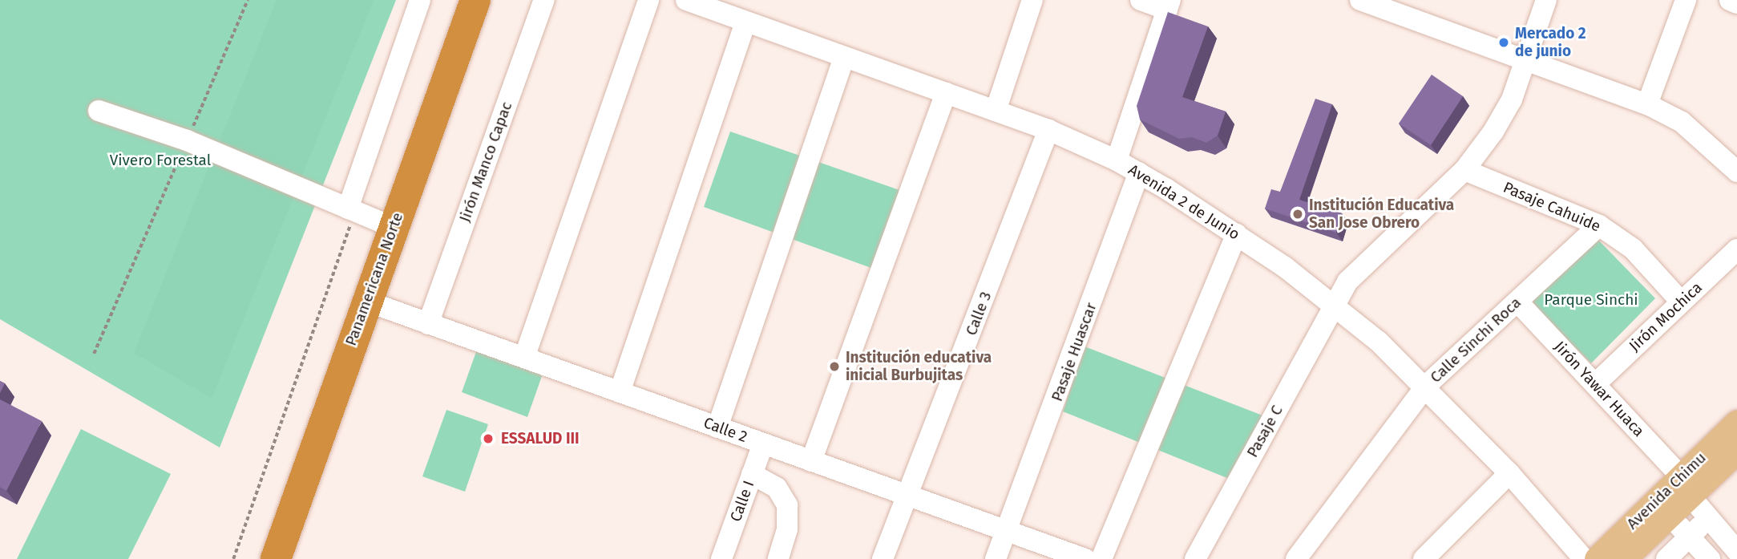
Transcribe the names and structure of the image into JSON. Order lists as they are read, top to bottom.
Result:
{
  "streets": {
    "highway": ["Panamericana Norte"],
    "main road": ["Avenida Chimu"],
    "street": [
      "Jirón Manco Capac",
      "Avenida 2 de Junio",
      "Pasaje Cahuide",
      "Calle 3",
      "Jirón Mochica",
      "Calle Sinchi Roca",
      "Pasaje Huascar",
      "Jirón Yawar Huaca",
      "Calle 2",
      "Pasaje C",
      "Calle I"
    ]
  },
  "crossings": [
    ["Jirón Manco Capac", "Calle 2"],
    ["Avenida 2 de Junio", "Calle 3"],
    ["Avenida 2 de Junio", "Calle Sinchi Roca"],
    ["Avenida 2 de Junio", "Pasaje Huascar"],
    ["Avenida 2 de Junio", "Pasaje C"],
    ["Pasaje Cahuide", "Jirón Mochica"],
    ["Pasaje Cahuide", "Calle Sinchi Roca"],
    ["Pasaje Cahuide", "Pasaje C"],
    ["Panamericana Norte", "Calle 2"],
    ["Calle 3", "Calle 2"],
    ["Jirón Mochica", "Jirón Yawar Huaca"],
    ["Calle Sinchi Roca", "Jirón Yawar Huaca"],
    ["Pasaje Huascar", "Calle 2"],
    ["Jirón Yawar Huaca", "Avenida Chimu"],
    ["Calle 2", "Calle I"]
  ],
  "parks": ["Vivero Forestal", "Parque Sinchi"],
  "places": [
    "Mercado 2 de junio",
    "Institución Educativa San Jose Obrero",
    "Institución educativa inicial Burbujitas",
    "ESSALUD III"
  ]
}
